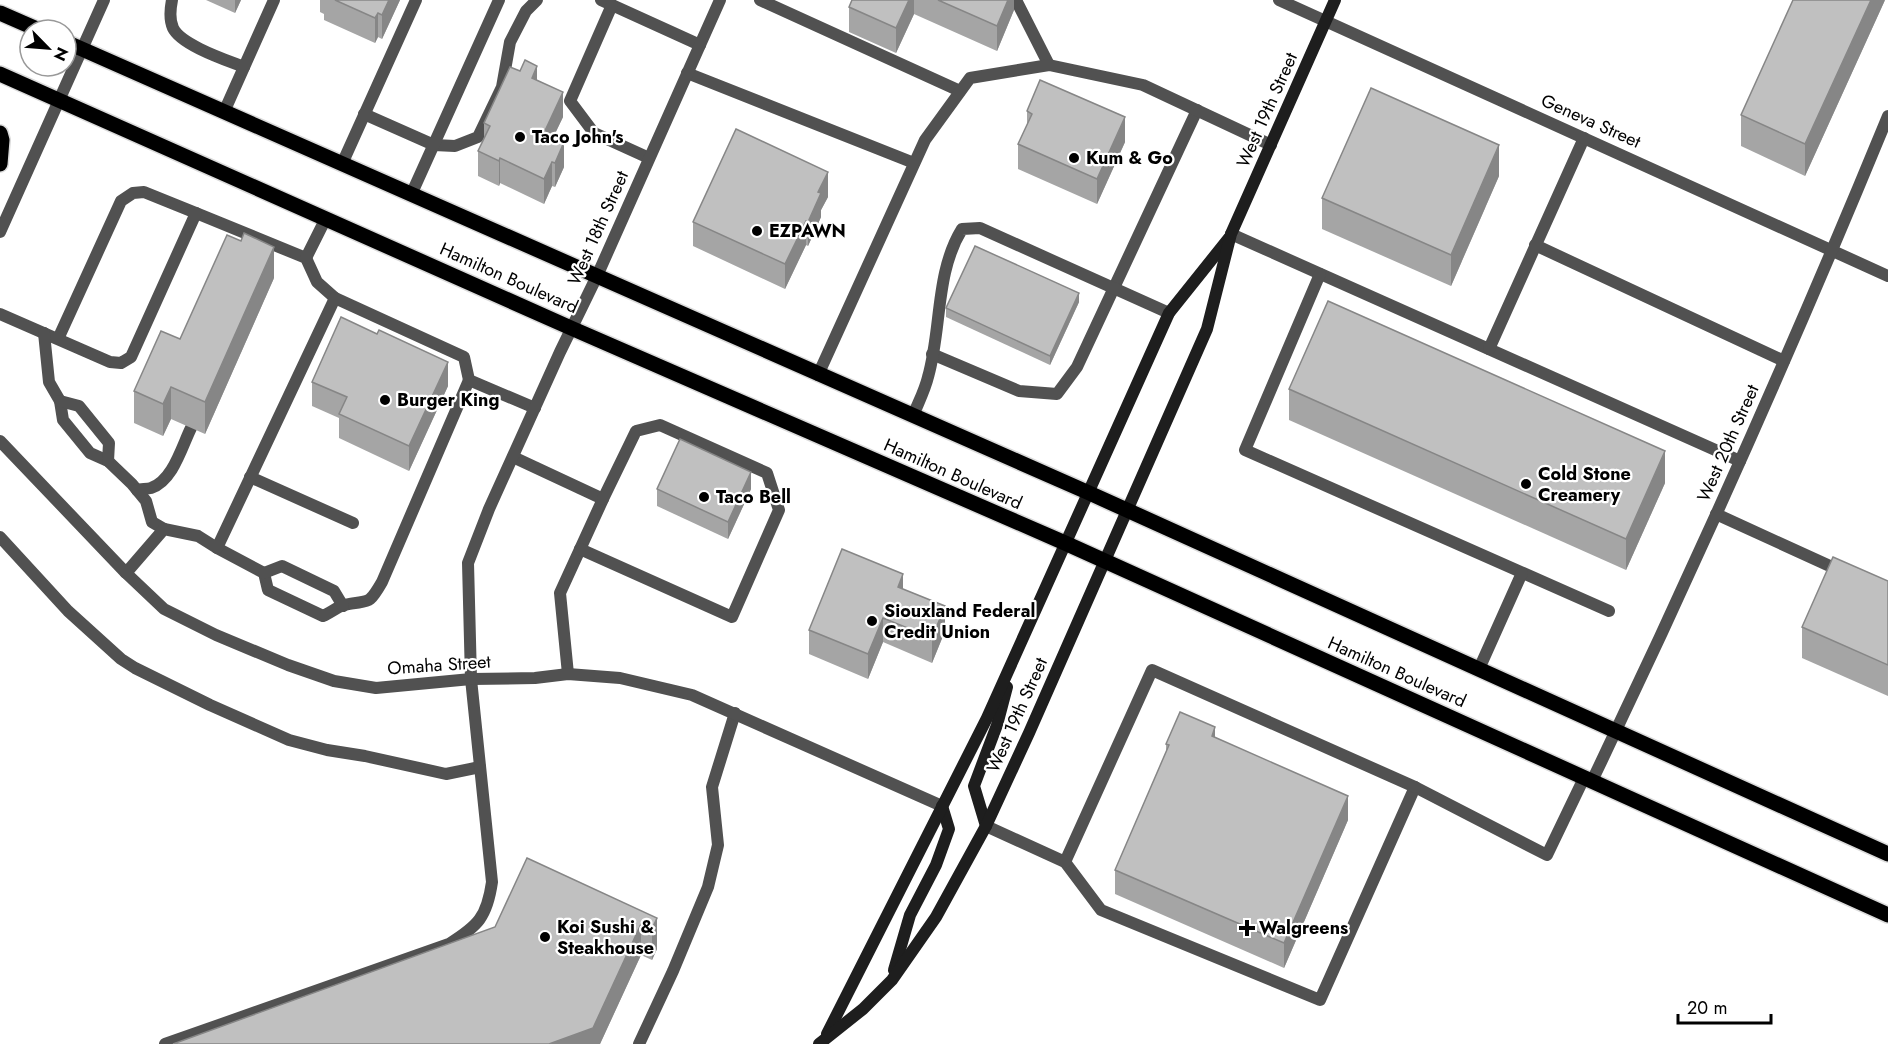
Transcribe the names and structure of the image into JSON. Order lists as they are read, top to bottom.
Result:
{
  "streets": {
    "main road": ["West 19th Street", "Hamilton Boulevard"],
    "street": [
      "Geneva Street",
      "West 18th Street",
      "West 20th Street",
      "Omaha Street"
    ]
  },
  "crossings": [
    ["West 19th Street", "Geneva Street"],
    ["West 19th Street", "Hamilton Boulevard"],
    ["West 19th Street", "Omaha Street"],
    ["Geneva Street", "West 20th Street"],
    ["West 18th Street", "Hamilton Boulevard"],
    ["West 18th Street", "Omaha Street"],
    ["Hamilton Boulevard", "West 20th Street"]
  ],
  "places": {
    "other": [
      "Taco John's",
      "Kum & Go",
      "EZPAWN",
      "Burger King",
      "Cold Stone Creamery",
      "Taco Bell",
      "Siouxland Federal Credit Union",
      "Koi Sushi & Steakhouse"
    ],
    "health": ["Walgreens"]
  },
  "scale_bar": "20 m",
  "north": "bottom right"
}
